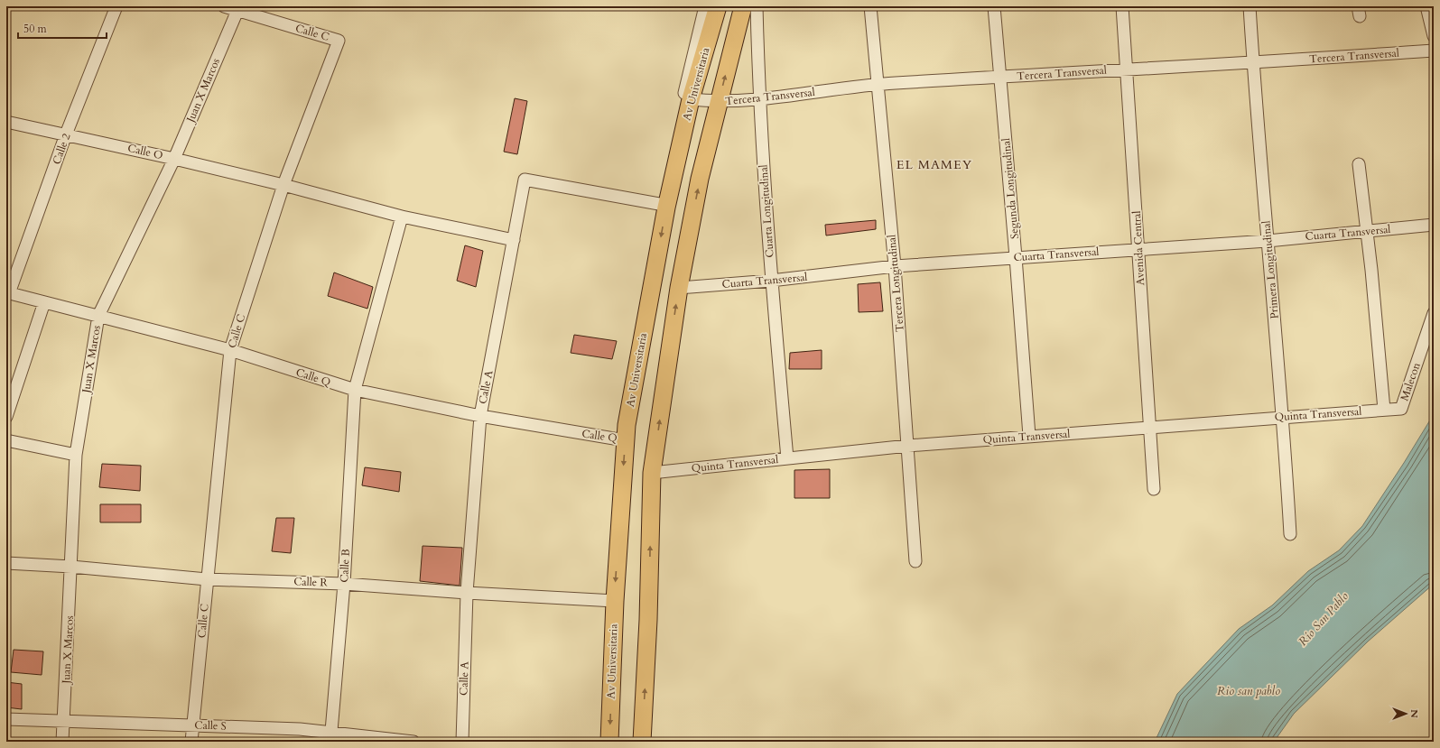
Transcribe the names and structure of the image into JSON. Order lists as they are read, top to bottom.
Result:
{
  "streets": {
    "highway": ["Av Universitaria"],
    "street": [
      "Calle C",
      "Tercera Transversal",
      "Juan X Marcos",
      "Calle 2",
      "Calle O",
      "Segunda Longitudinal",
      "Cuarta Longitudinal",
      "Cuarta Transversal",
      "Avenida Central",
      "Primera Longitudinal",
      "Tercera Longitudinal",
      "Calle Q",
      "Malecon",
      "Calle A",
      "Quinta Transversal",
      "Calle B",
      "Calle R",
      "Calle S"
    ]
  },
  "crossings": [
    ["Calle C", "Juan X Marcos"],
    ["Calle C", "Calle O"],
    ["Calle C", "Calle Q"],
    ["Calle C", "Calle R"],
    ["Calle C", "Calle S"],
    ["Tercera Transversal", "Av Universitaria"],
    ["Tercera Transversal", "Segunda Longitudinal"],
    ["Tercera Transversal", "Cuarta Longitudinal"],
    ["Tercera Transversal", "Avenida Central"],
    ["Tercera Transversal", "Primera Longitudinal"],
    ["Tercera Transversal", "Tercera Longitudinal"],
    ["Av Universitaria", "Calle Q"],
    ["Av Universitaria", "Calle A"],
    ["Av Universitaria", "Calle R"],
    ["Juan X Marcos", "Calle O"],
    ["Juan X Marcos", "Calle Q"],
    ["Juan X Marcos", "Calle R"],
    ["Juan X Marcos", "Calle S"],
    ["Calle 2", "Calle O"],
    ["Calle 2", "Calle Q"],
    ["Calle O", "Calle A"],
    ["Calle O", "Calle B"],
    ["Segunda Longitudinal", "Cuarta Transversal"],
    ["Segunda Longitudinal", "Quinta Transversal"],
    ["Cuarta Longitudinal", "Cuarta Transversal"],
    ["Cuarta Longitudinal", "Quinta Transversal"],
    ["Cuarta Transversal", "Avenida Central"],
    ["Cuarta Transversal", "Primera Longitudinal"],
    ["Cuarta Transversal", "Tercera Longitudinal"],
    ["Avenida Central", "Quinta Transversal"],
    ["Primera Longitudinal", "Quinta Transversal"],
    ["Tercera Longitudinal", "Quinta Transversal"],
    ["Calle Q", "Calle A"],
    ["Calle Q", "Calle B"],
    ["Malecon", "Quinta Transversal"],
    ["Calle A", "Calle R"],
    ["Calle B", "Calle R"],
    ["Calle B", "Calle S"]
  ],
  "districts": ["EL MAMEY"],
  "water": ["Río San Pablo", "Rio san pablo"],
  "scale_bar": "50 m",
  "north": "right"
}
